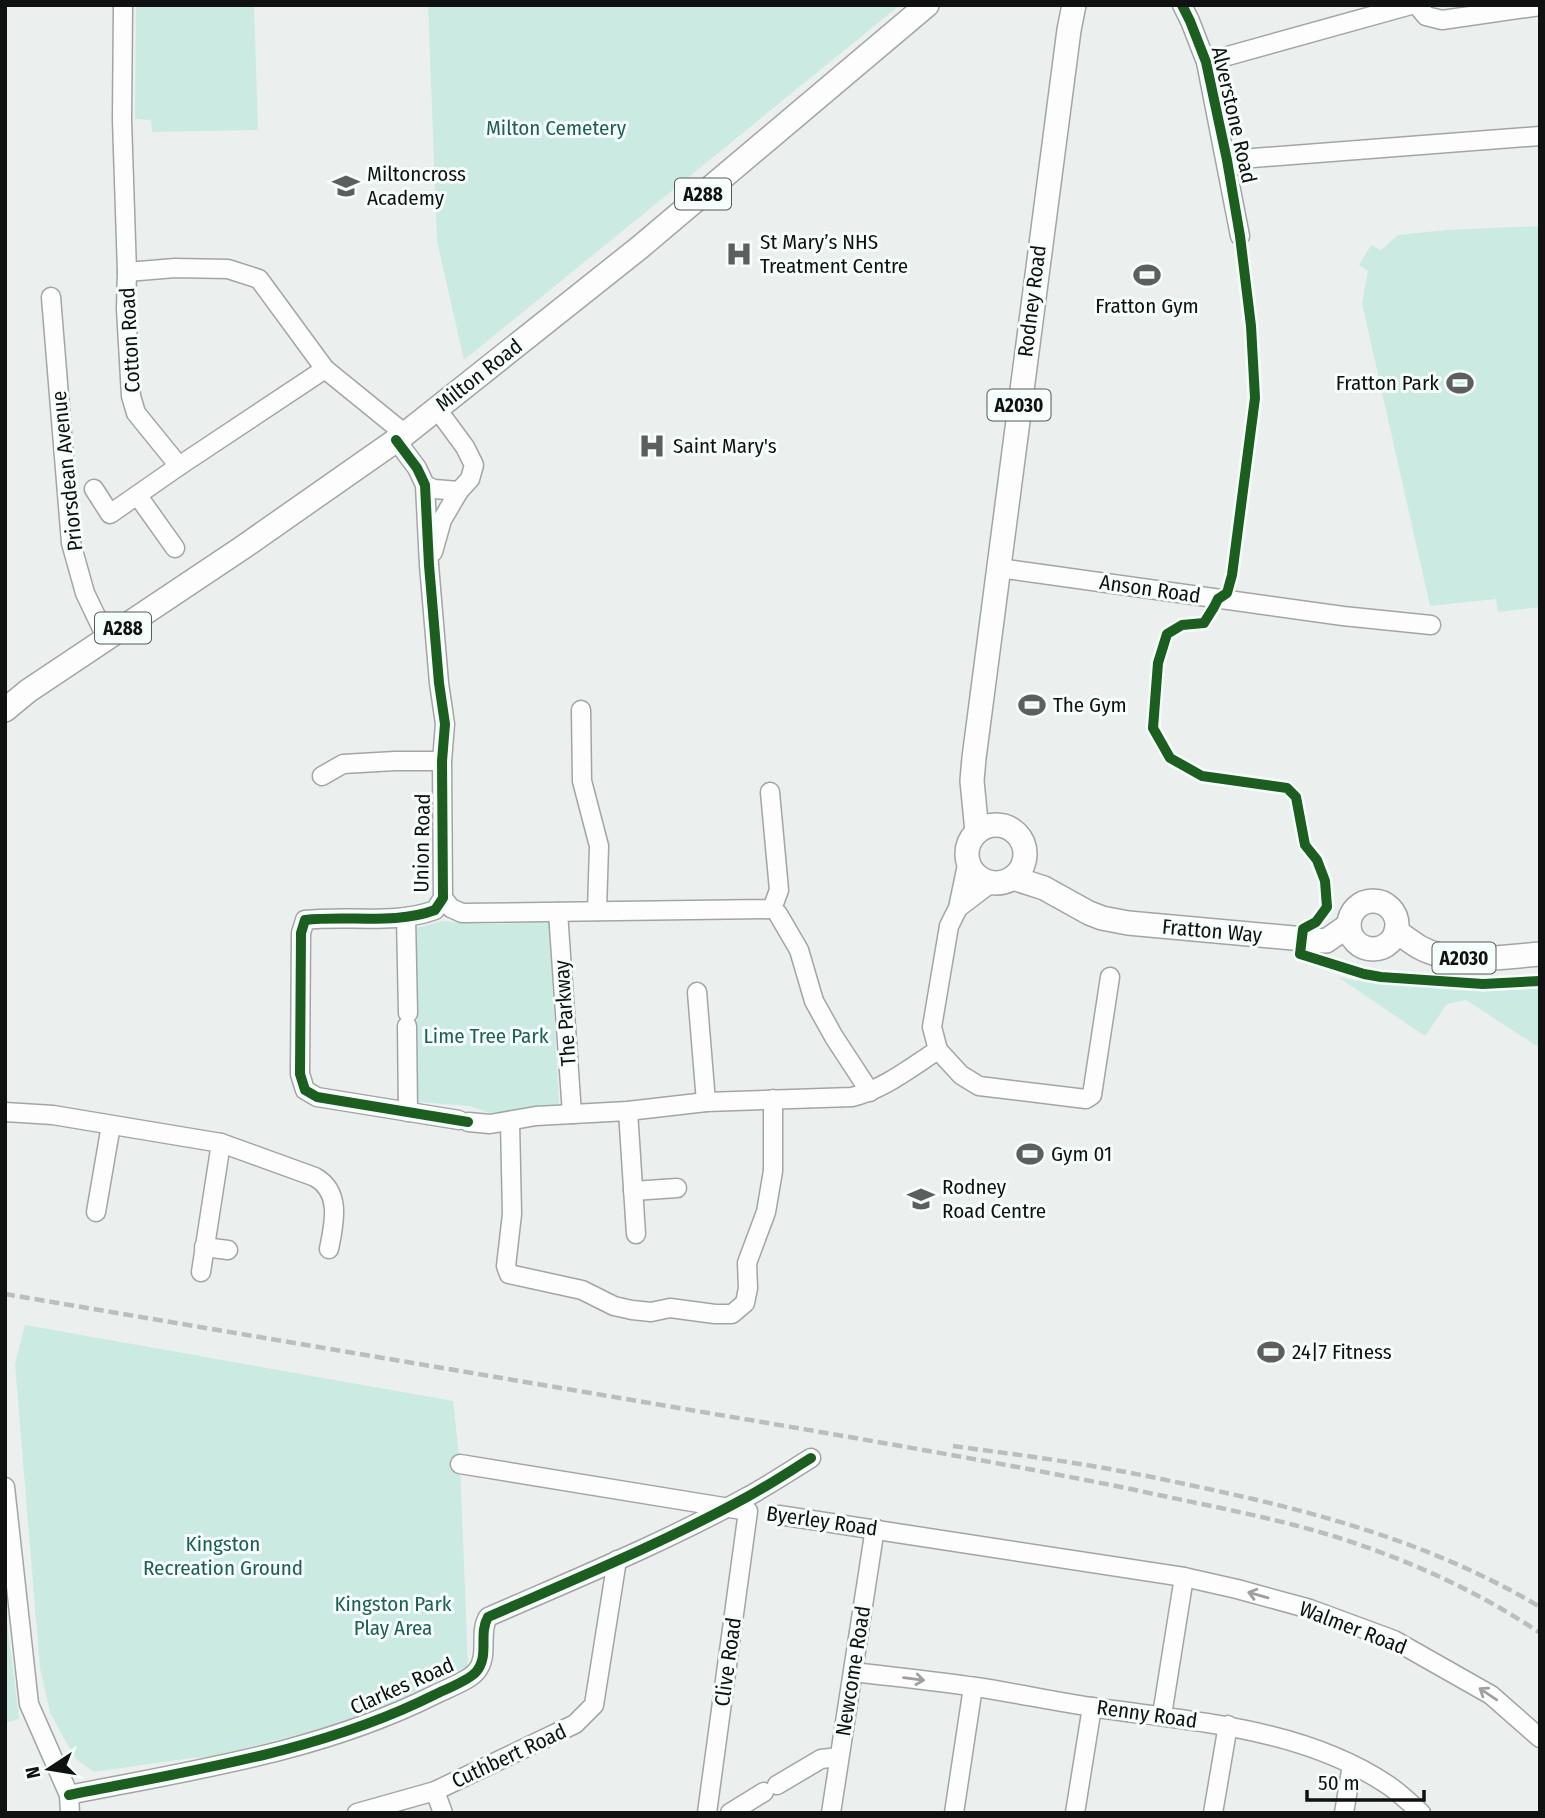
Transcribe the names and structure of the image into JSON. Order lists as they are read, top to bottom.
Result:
{
  "streets": {
    "main road": [
      "A288",
      "Rodney Road",
      "Milton Road",
      "A2030",
      "Fratton Way"
    ],
    "street": [
      "Alverstone Road",
      "Cotton Road",
      "Priorsdean Avenue",
      "Anson Road",
      "Union Road",
      "The Parkway",
      "Byerley Road",
      "Walmer Road",
      "Clive Road",
      "Newcome Road",
      "Clarkes Road",
      "Renny Road",
      "Cuthbert Road"
    ]
  },
  "crossings": [
    ["Rodney Road", "A2030"],
    ["Rodney Road", "Anson Road"],
    ["Rodney Road", "Fratton Way"],
    ["Milton Road", "Priorsdean Avenue"],
    ["Milton Road", "Union Road"],
    ["A2030", "Fratton Way"],
    ["Union Road", "The Parkway"],
    ["Byerley Road", "Walmer Road"],
    ["Byerley Road", "Clive Road"],
    ["Byerley Road", "Newcome Road"],
    ["Byerley Road", "Clarkes Road"],
    ["Newcome Road", "Renny Road"],
    ["Clarkes Road", "Cuthbert Road"]
  ],
  "one_way": ["Walmer Road"],
  "parks": [
    "Milton Cemetery",
    "Lime Tree Park",
    "Kingston Recreation Ground",
    "Kingston Park Play Area"
  ],
  "places": {
    "school or university": ["Miltoncross Academy", "Rodney Road Centre"],
    "hospital": ["St Mary’s NHS Treatment Centre", "Saint Mary's"],
    "sports": [
      "Fratton Gym",
      "Fratton Park",
      "The Gym",
      "Gym 01",
      "24|7 Fitness"
    ]
  },
  "scale_bar": "50 m",
  "north": "left"
}
